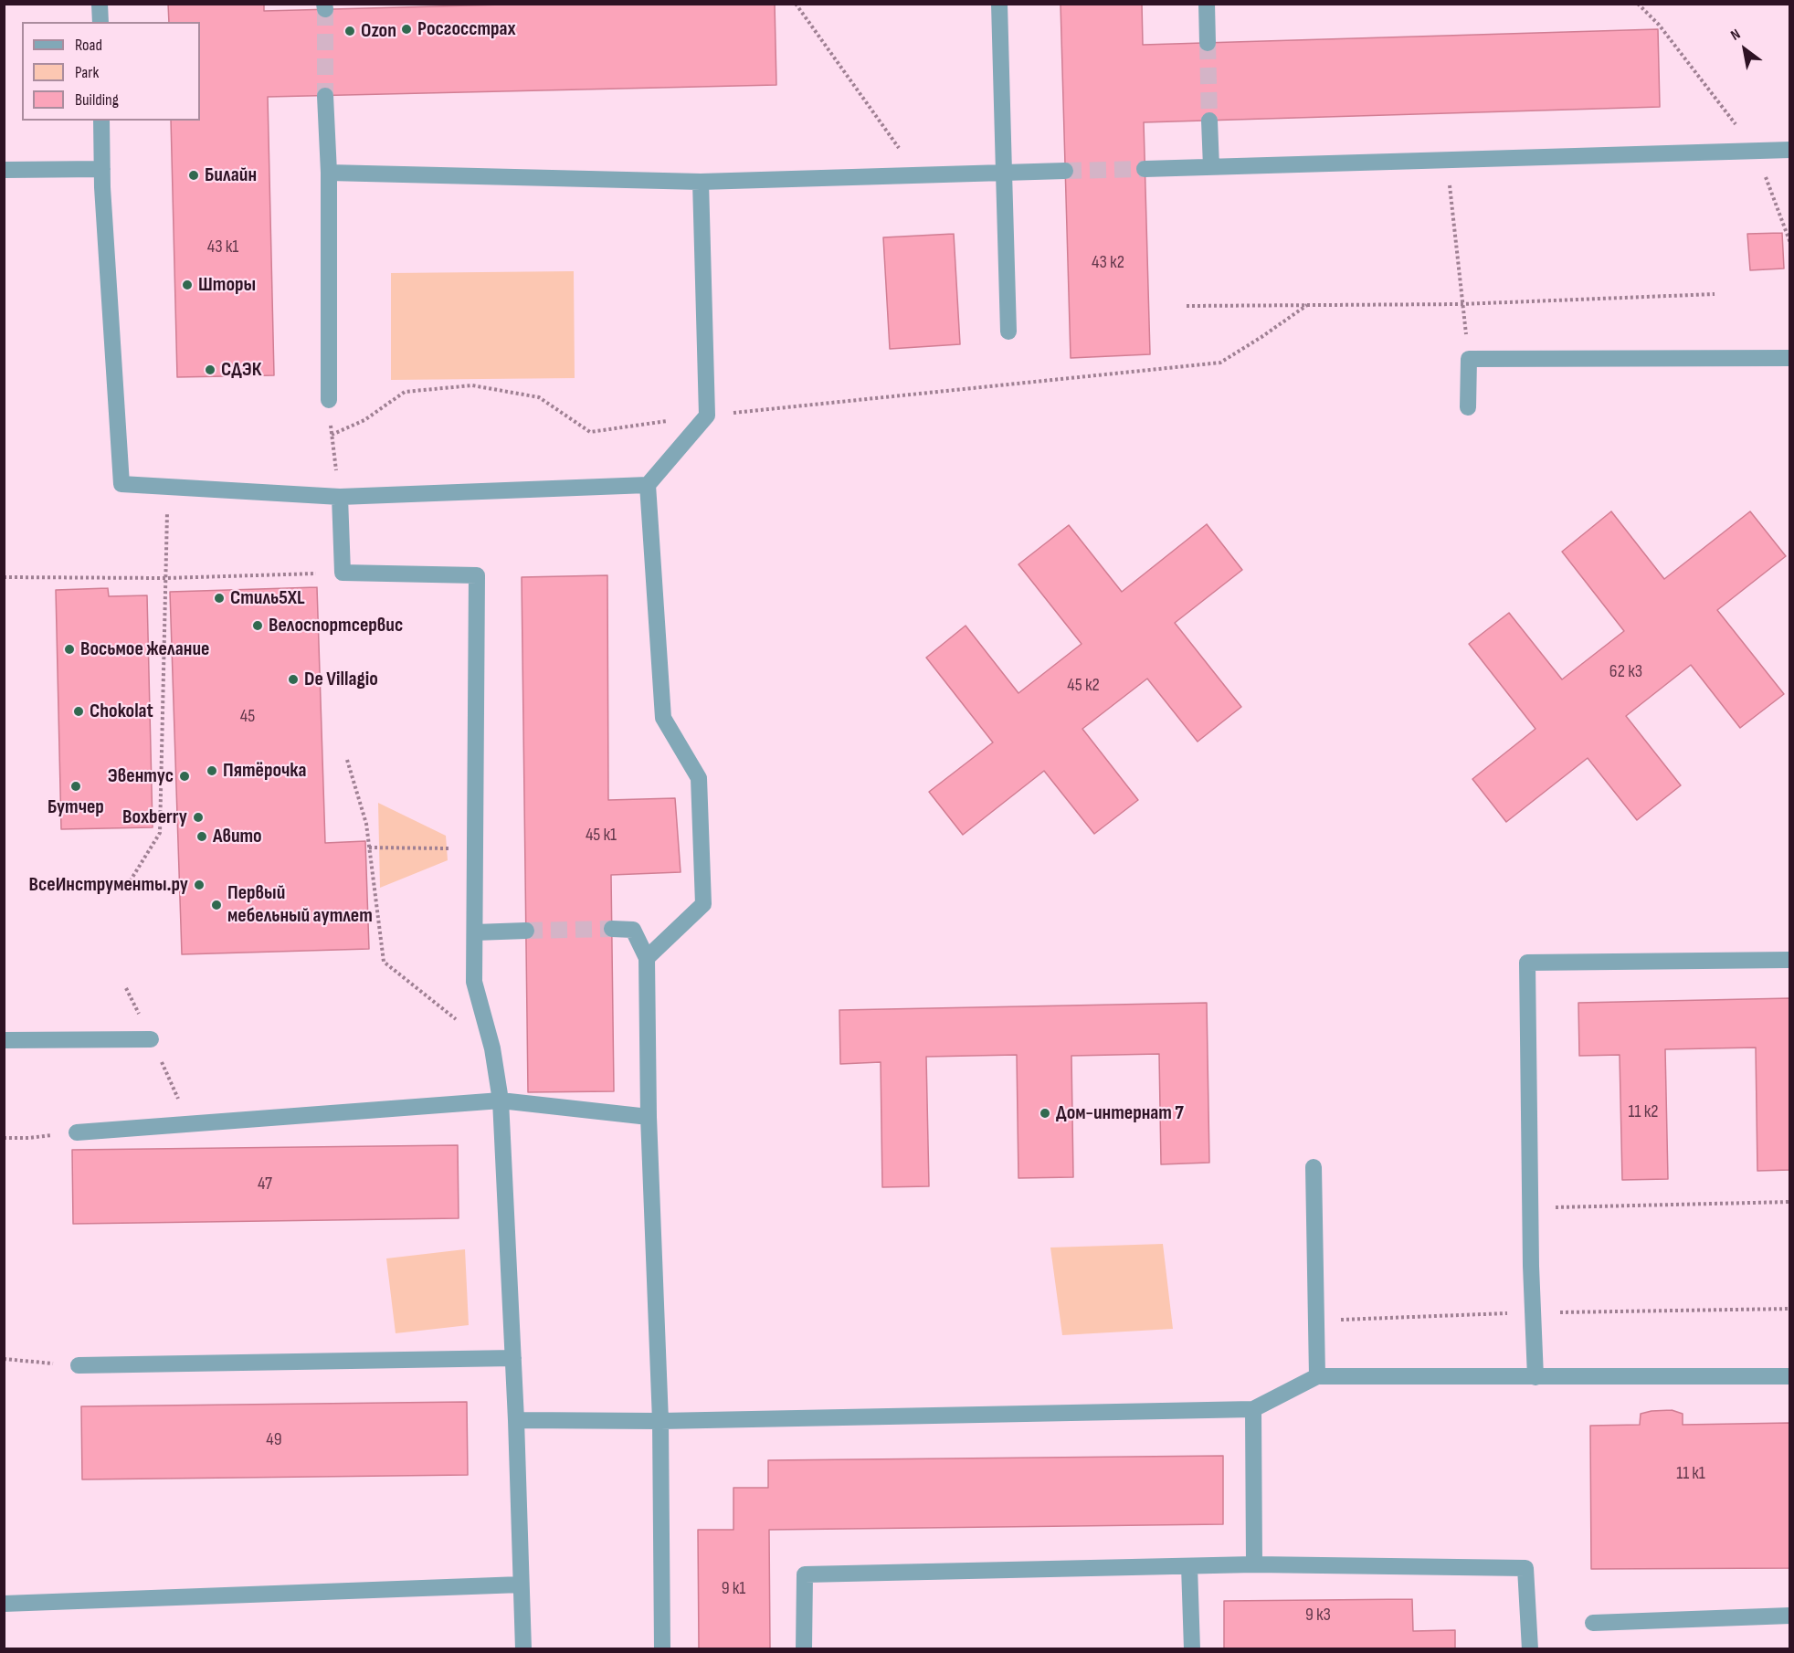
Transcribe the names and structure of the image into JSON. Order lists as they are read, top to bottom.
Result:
{
  "places": [
    "Росгосстрах",
    "Ozon",
    "Билайн",
    "Шторы",
    "СДЭК",
    "Стиль5XL",
    "Велоспортсервис",
    "Восьмое желание",
    "De Villagio",
    "Chokolat",
    "Пятёрочка",
    "Эвентус",
    "Бутчер",
    "Boxberry",
    "Авито",
    "ВсеИнструменты.ру",
    "Первый мебельный аутлет",
    "Дом-интернат 7"
  ],
  "house_numbers": [
    "43 к1",
    "43 к2",
    "62 к3",
    "45 к2",
    "45",
    "45 к1",
    "11 к2",
    "47",
    "49",
    "11 к1",
    "9 к1",
    "9 к3"
  ],
  "legend": ["Road", "Park", "Building"],
  "north": "top left"
}
